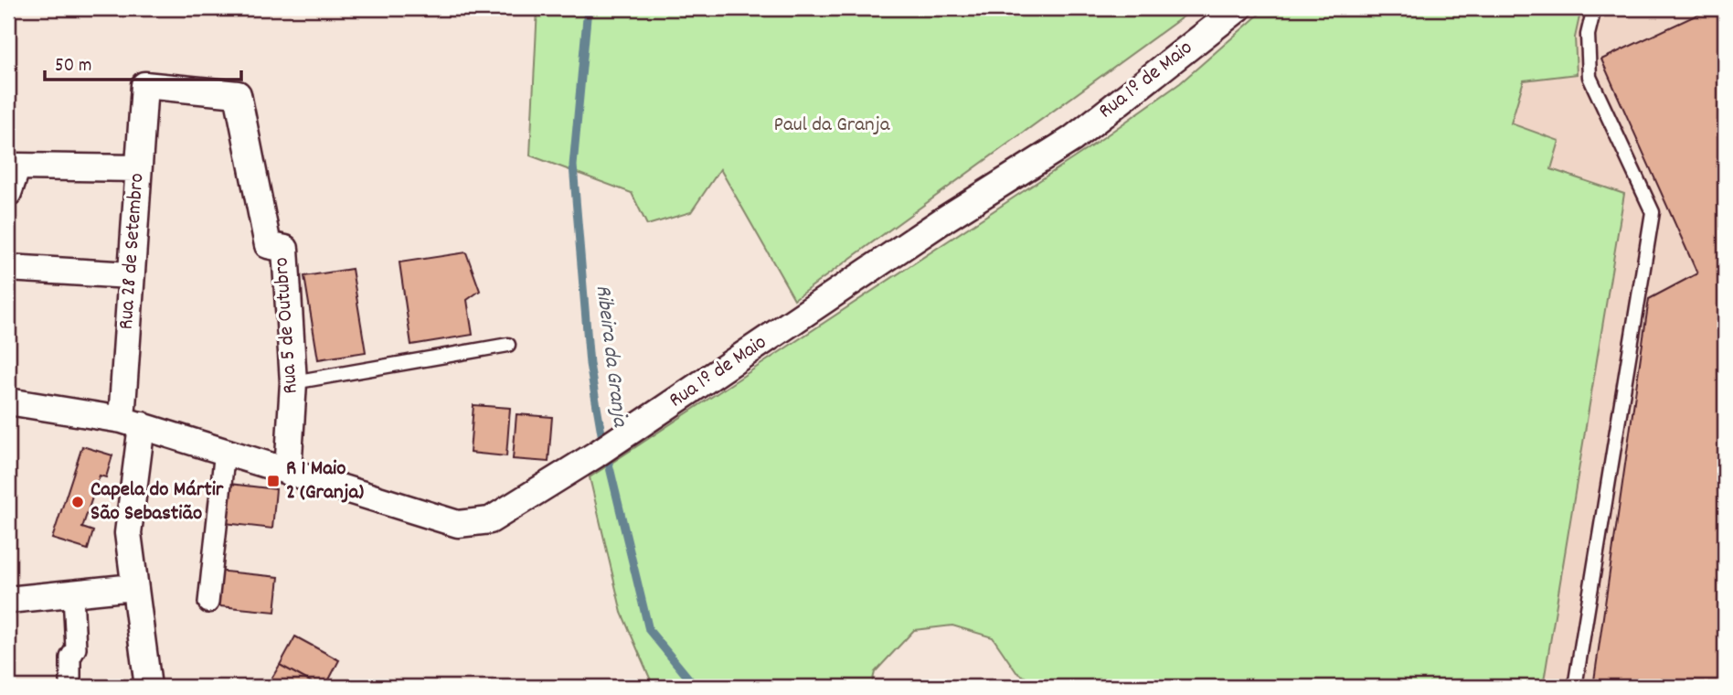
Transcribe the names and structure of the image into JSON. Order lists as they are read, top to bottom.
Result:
{
  "streets": {
    "street": ["Rua 1º de Maio", "Rua 28 de Setembro", "Rua 5 de Outubro"]
  },
  "crossings": [
    ["Rua 1º de Maio", "Rua 28 de Setembro"],
    ["Rua 1º de Maio", "Rua 5 de Outubro"],
    ["Rua 28 de Setembro", "Rua 5 de Outubro"]
  ],
  "water": ["Ribeira da Granja"],
  "parks": ["Paul da Granja"],
  "places": {
    "transit": ["R 1 Maio 2 (Granja)"],
    "other": ["Capela do Mártir São Sebastião"]
  },
  "scale_bar": "50 m"
}
